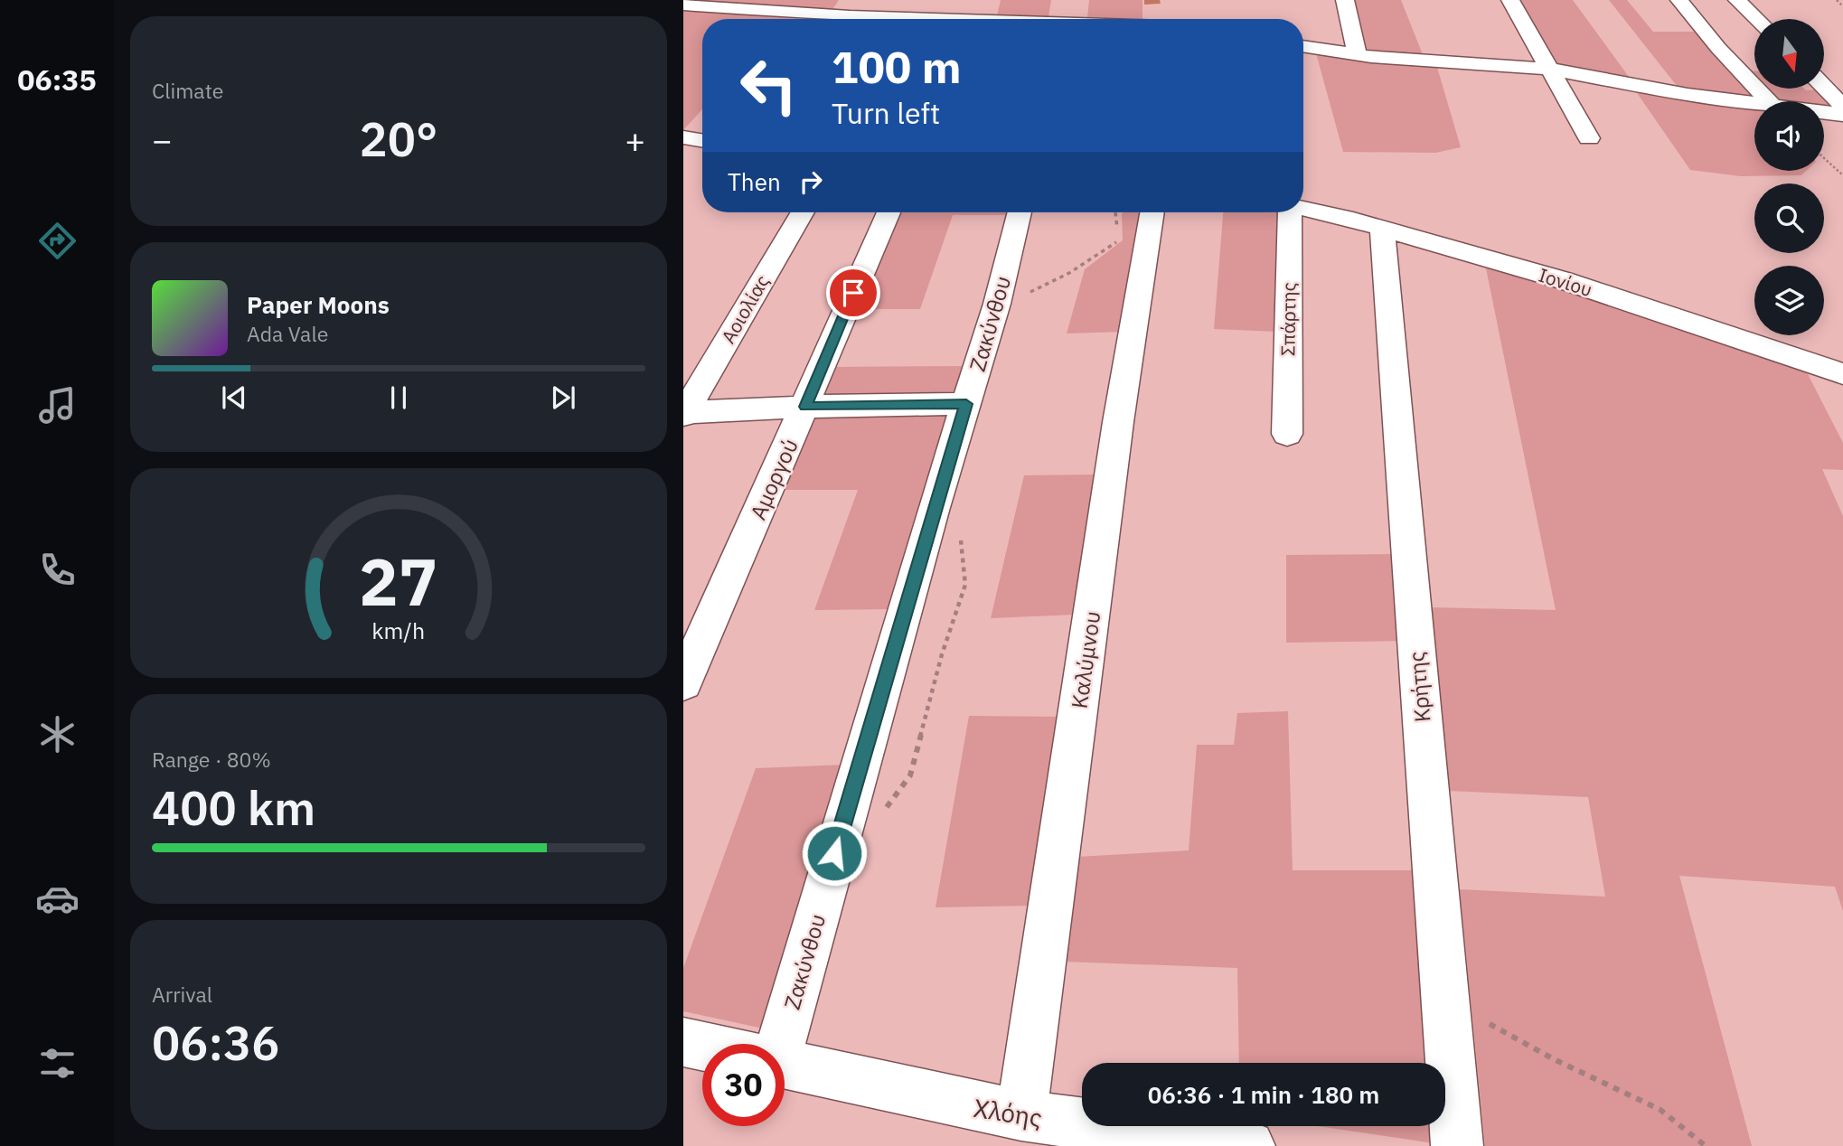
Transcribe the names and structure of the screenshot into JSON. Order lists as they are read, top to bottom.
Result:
{
  "streets": {
    "street": [
      "Ιονίου",
      "Αοιολίας",
      "Σπάρτης",
      "Ζακύνθου",
      "Αμοργού",
      "Καλύμνου",
      "Κρήτης",
      "Χλόης"
    ]
  },
  "crossings": [
    ["Ιονίου", "Κρήτης"],
    ["Καλύμνου", "Χλόης"]
  ],
  "north": "bottom",
  "page": {
    "tabs": "06:35",
    "tile": [
      "Climate",
      ["Range · 80%", "400 km"],
      ["Arrival", "06:36"]
    ],
    "turn": ["100 m", "Turn left"],
    "heat": ["−", "20°", "+"],
    "then": "Then",
    "song": ["Paper Moons", "Ada Vale"],
    "limit": "30",
    "trip": "06:36 · 1 min · 180 m",
    "gauge": ["27", "km/h"]
  }
}
